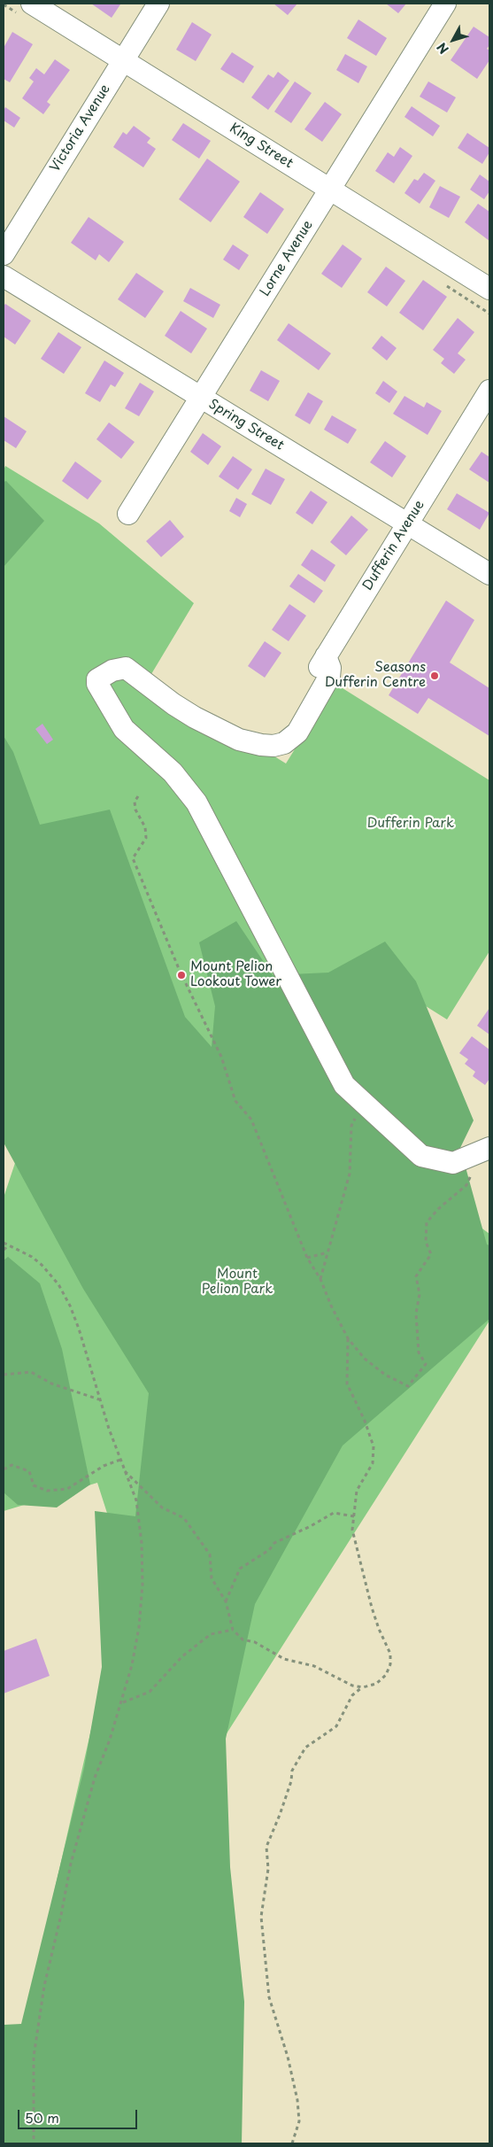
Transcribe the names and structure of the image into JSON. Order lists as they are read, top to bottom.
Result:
{
  "streets": {
    "street": [
      "Victoria Avenue",
      "King Street",
      "Lorne Avenue",
      "Spring Street",
      "Dufferin Avenue"
    ]
  },
  "crossings": [
    ["Victoria Avenue", "King Street"],
    ["King Street", "Lorne Avenue"],
    ["Lorne Avenue", "Spring Street"],
    ["Spring Street", "Dufferin Avenue"]
  ],
  "parks": ["Dufferin Park", "Mount Pelion Park"],
  "places": ["Seasons Dufferin Centre", "Mount Pelion Lookout Tower"],
  "scale_bar": "50 m",
  "north": "bottom left"
}
